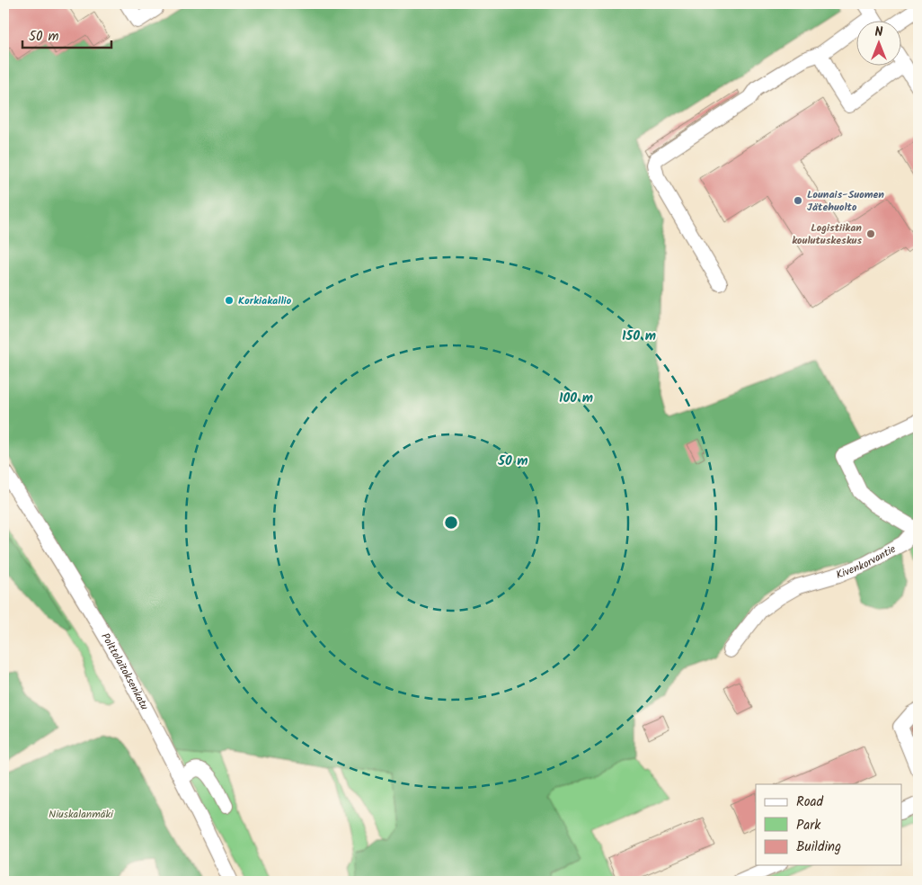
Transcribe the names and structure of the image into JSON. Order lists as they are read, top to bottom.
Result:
{
  "streets": {
    "street": ["Kivenkorvantie", "Polttolaitoksenkatu"]
  },
  "parks": ["Niuskalanmäki"],
  "places": ["Lounais-Suomen Jätehuolto", "Logistiikan koulutuskeskus", "Korkiakallio"],
  "legend": ["Road", "Park", "Building"],
  "scale_bar": "50 m",
  "north": "top",
  "rings": ["150 m", "100 m", "50 m"]
}
